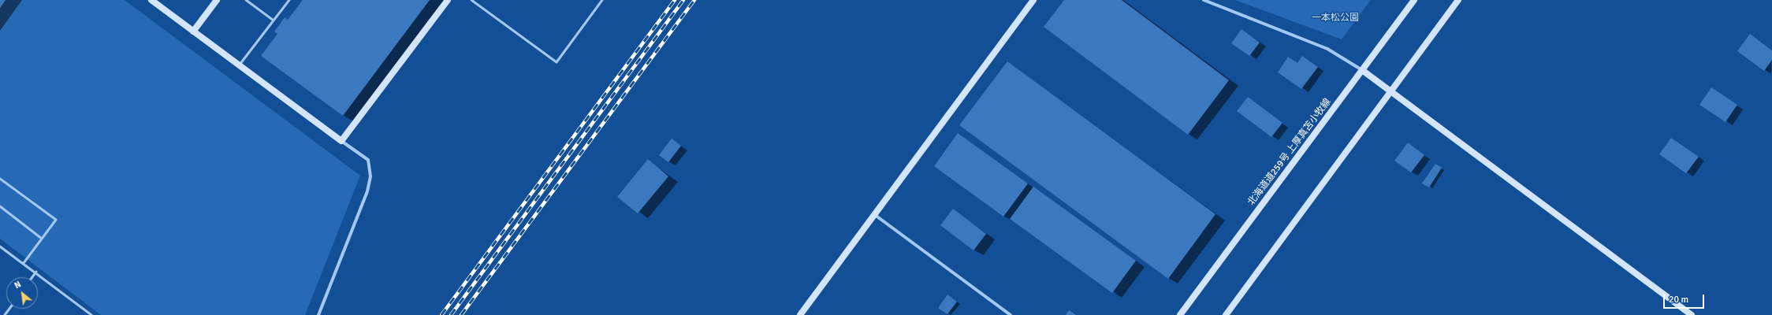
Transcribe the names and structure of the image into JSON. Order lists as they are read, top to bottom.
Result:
{
  "streets": {
    "street": ["北海道道259号 上厚真苫小牧線"]
  },
  "parks": ["一本松公園"],
  "scale_bar": "20 m",
  "north": "top left"
}
